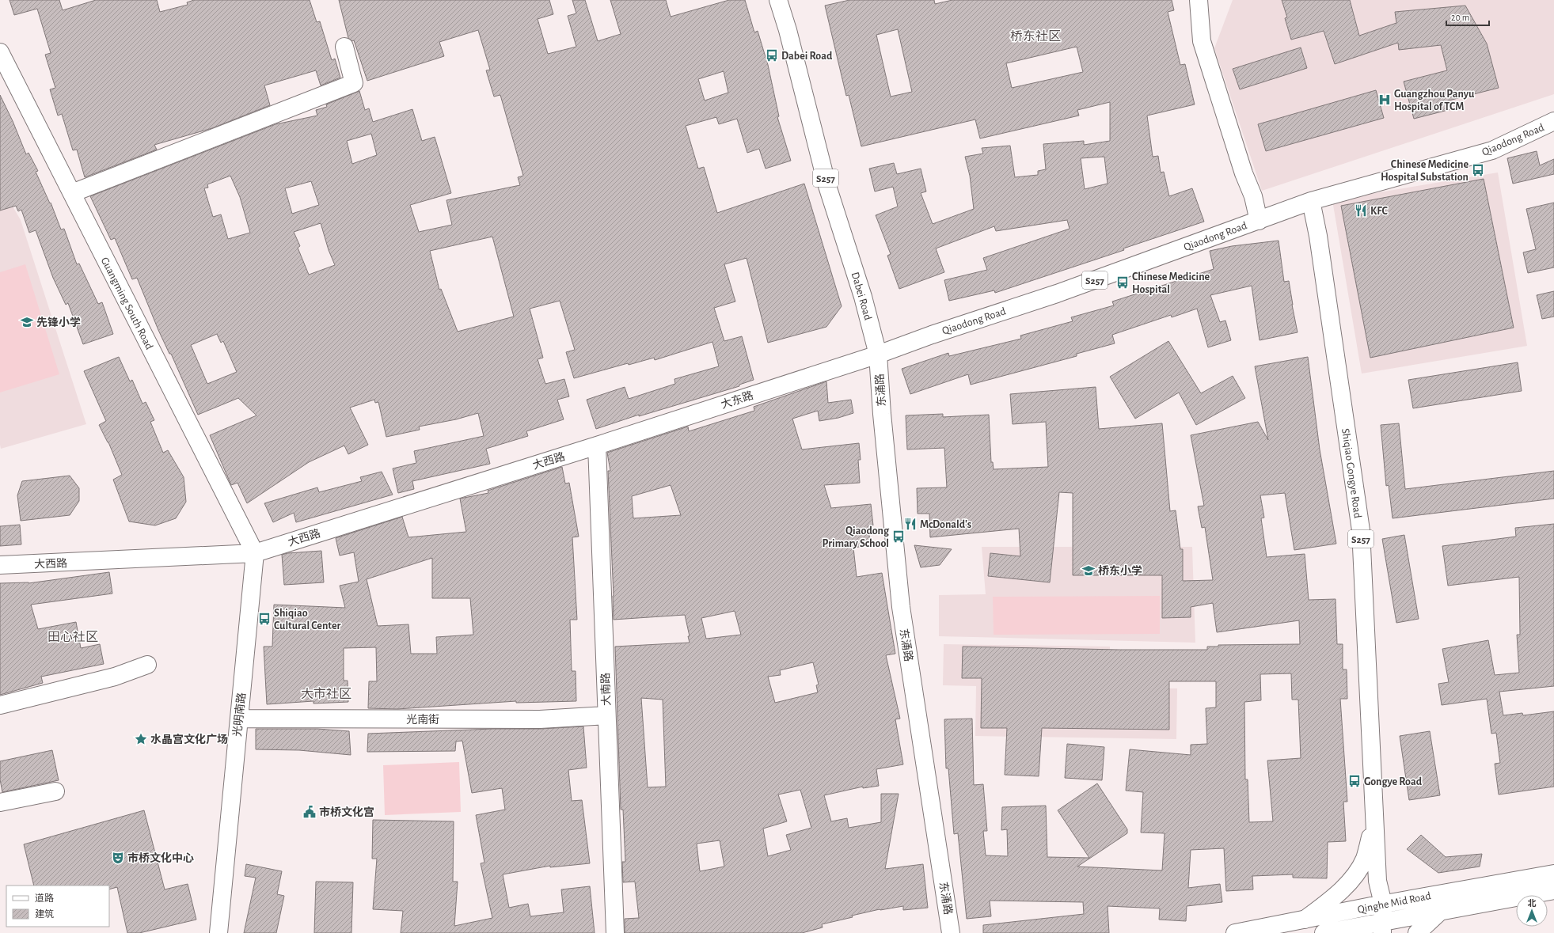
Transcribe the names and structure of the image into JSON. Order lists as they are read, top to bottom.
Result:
{
  "streets": {
    "street": [
      "Qiaodong Road",
      "S257",
      "Dabei Road",
      "Guangming South Road",
      "东涌路",
      "大东路",
      "大西路",
      "Shiqiao Gongye Road",
      "大南路",
      "光明南路",
      "光南街",
      "Qinghe Mid Road"
    ]
  },
  "crossings": [
    ["Qiaodong Road", "Dabei Road"],
    ["Qiaodong Road", "东涌路"],
    ["Qiaodong Road", "大东路"],
    ["Qiaodong Road", "Shiqiao Gongye Road"],
    ["Dabei Road", "东涌路"],
    ["Dabei Road", "大东路"],
    ["Guangming South Road", "大西路"],
    ["Guangming South Road", "光明南路"],
    ["东涌路", "大东路"],
    ["大东路", "大西路"],
    ["大东路", "大南路"],
    ["大西路", "大南路"],
    ["大西路", "光明南路"],
    ["Shiqiao Gongye Road", "Qinghe Mid Road"],
    ["大南路", "光南街"],
    ["光明南路", "光南街"]
  ],
  "districts": ["桥东社区", "田心社区", "大市社区"],
  "places": {
    "bus stop": [
      "Dabei Road",
      "Chinese Medicine Hospital Substation",
      "Chinese Medicine Hospital",
      "Qiaodong Primary School",
      "Shiqiao Cultural Center",
      "Gongye Road"
    ],
    "hospital": ["Guangzhou Panyu Hospital of TCM"],
    "restaurant": ["KFC", "McDonald's"],
    "school or university": ["先锋小学", "桥东小学"],
    "place": ["水晶宫文化广场"],
    "public building": ["市桥文化宫"],
    "theatre": ["市桥文化中心"]
  },
  "legend": ["道路", "建筑"],
  "scale_bar": "20 m",
  "north": "top"
}
